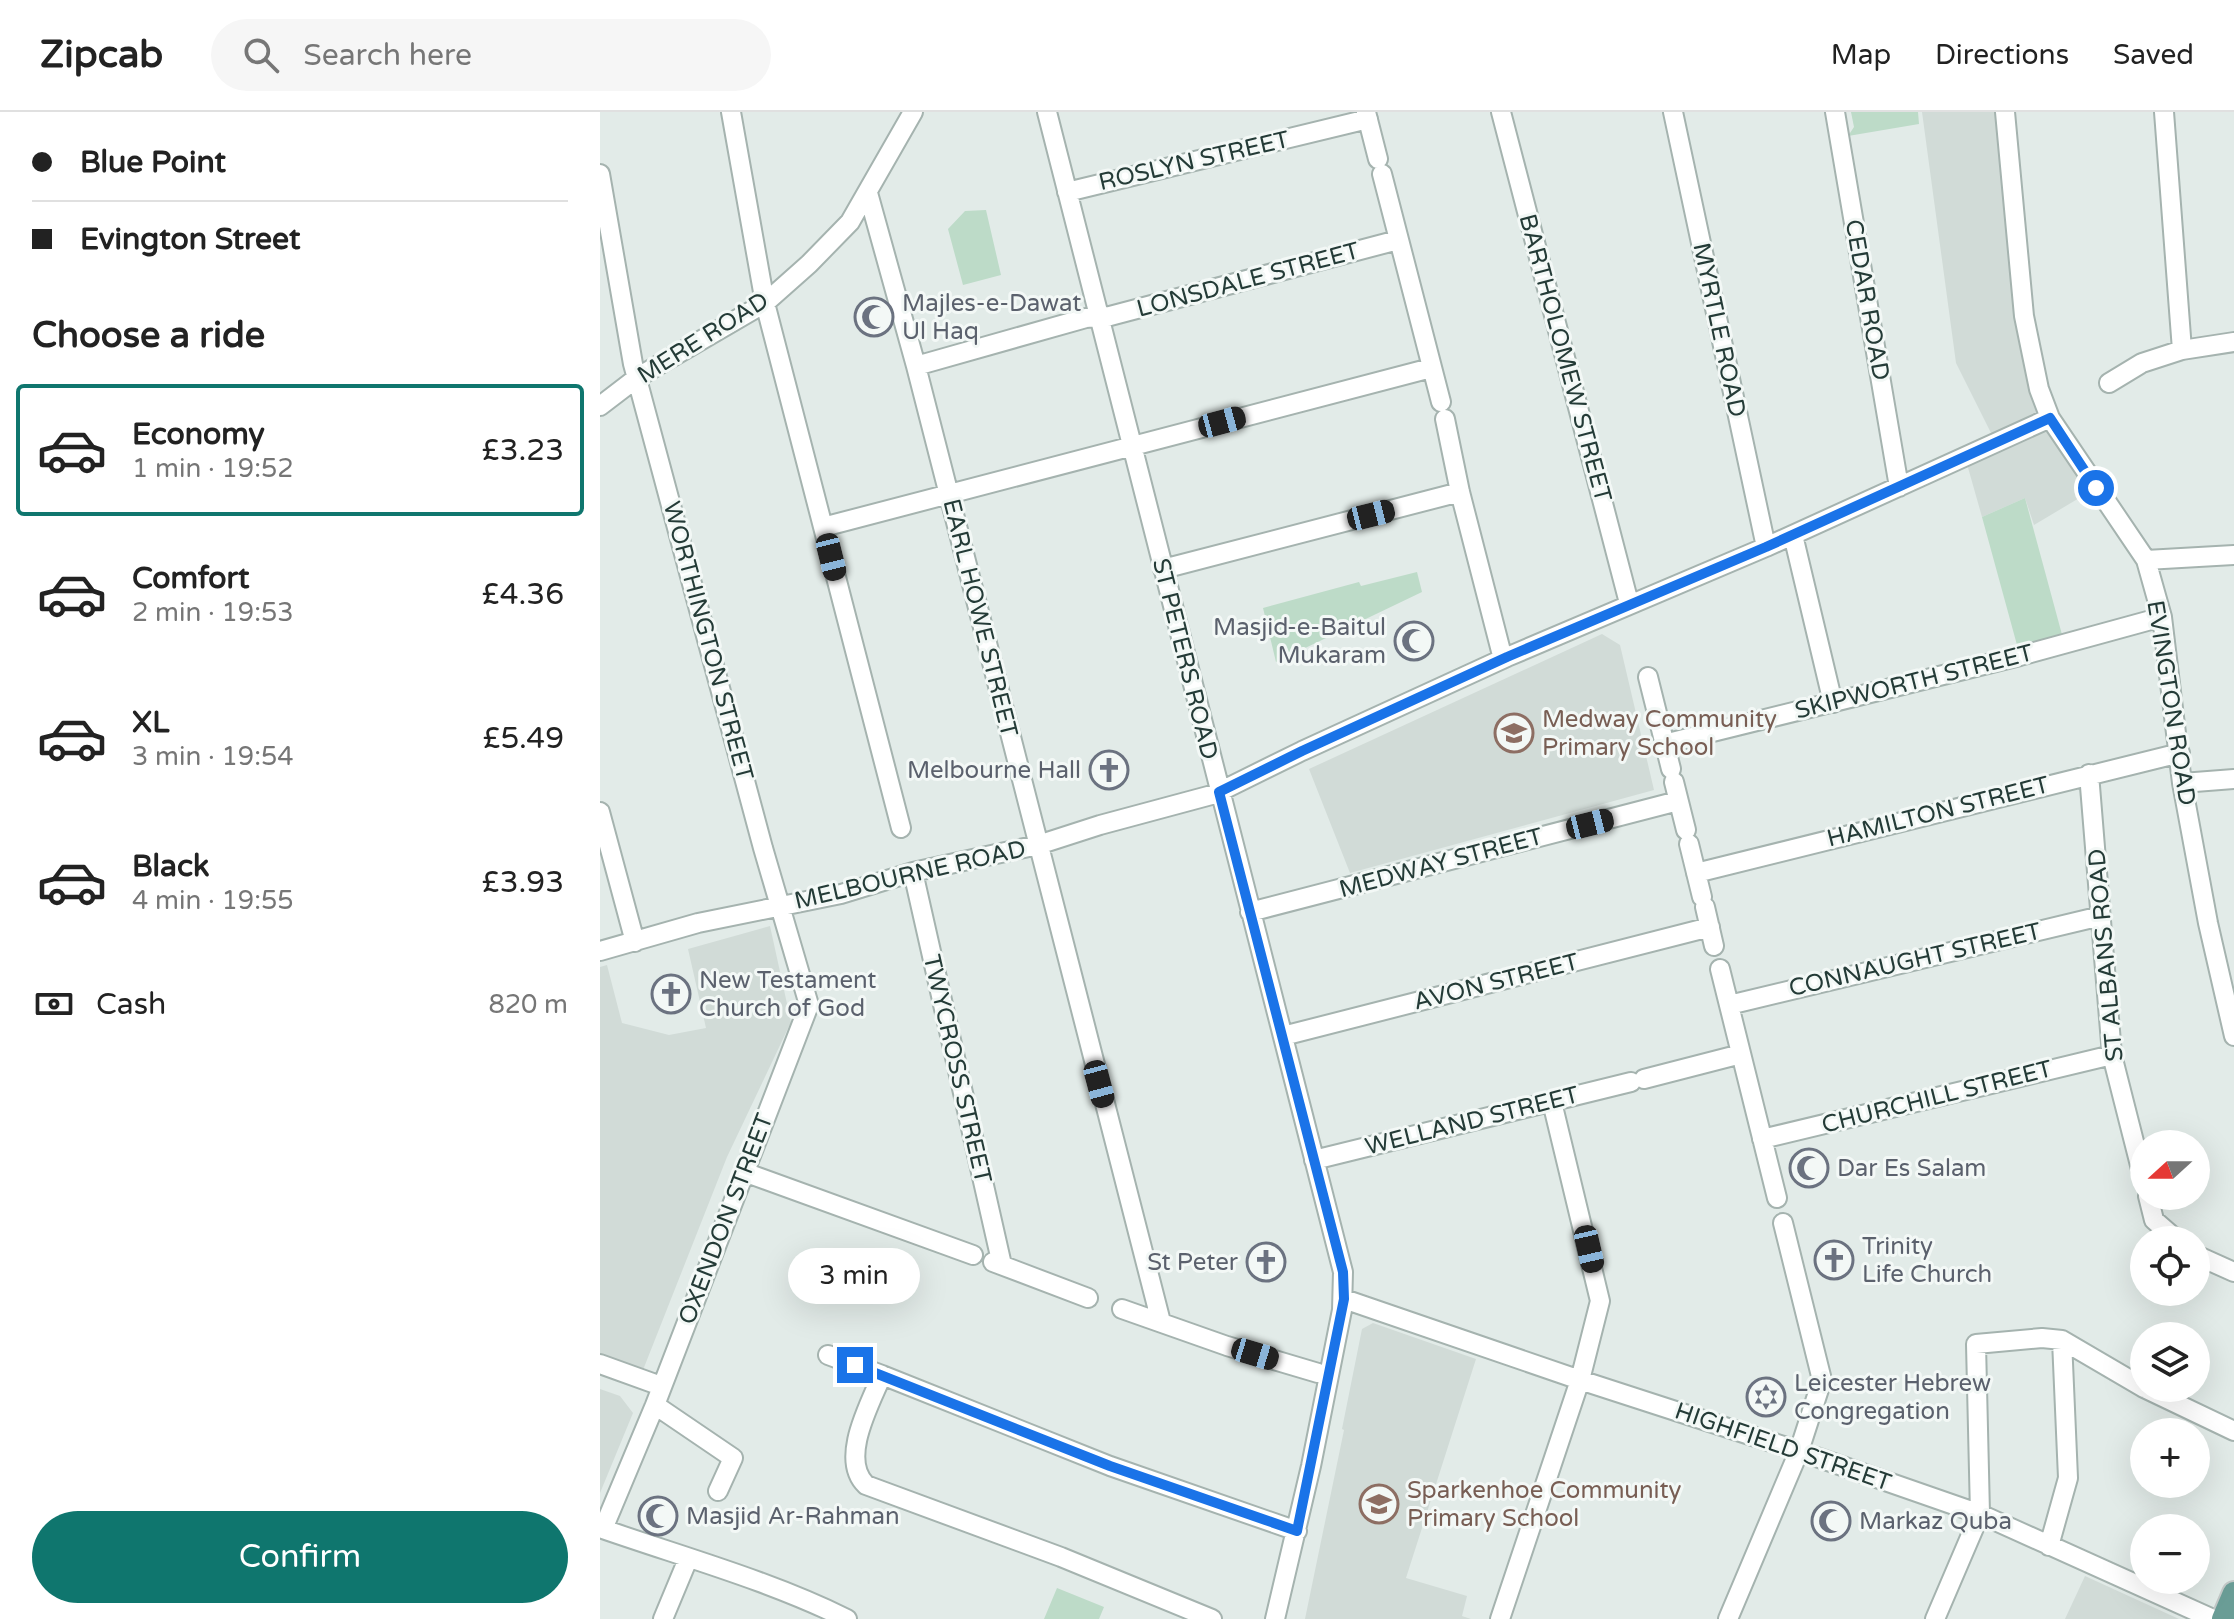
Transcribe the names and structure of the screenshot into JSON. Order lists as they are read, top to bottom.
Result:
{
  "streets": {
    "street": [
      "ROSLYN STREET",
      "LONSDALE STREET",
      "CEDAR ROAD",
      "MYRTLE ROAD",
      "MERE ROAD",
      "BARTHOLOMEW STREET",
      "EARL HOWE STREET",
      "WORTHINGTON STREET",
      "ST PETERS ROAD",
      "SKIPWORTH STREET",
      "EVINGTON ROAD",
      "HAMILTON STREET",
      "MEDWAY STREET",
      "MELBOURNE ROAD",
      "ST ALBANS ROAD",
      "CONNAUGHT STREET",
      "AVON STREET",
      "TWYCROSS STREET",
      "CHURCHILL STREET",
      "WELLAND STREET",
      "OXENDON STREET",
      "HIGHFIELD STREET"
    ]
  },
  "crossings": [
    ["ROSLYN STREET", "LONSDALE STREET"],
    ["ROSLYN STREET", "ST PETERS ROAD"],
    ["ROSLYN STREET", "MELBOURNE ROAD"],
    ["LONSDALE STREET", "EARL HOWE STREET"],
    ["LONSDALE STREET", "ST PETERS ROAD"],
    ["CEDAR ROAD", "MELBOURNE ROAD"],
    ["MYRTLE ROAD", "MELBOURNE ROAD"],
    ["MERE ROAD", "EARL HOWE STREET"],
    ["MERE ROAD", "WORTHINGTON STREET"],
    ["BARTHOLOMEW STREET", "MELBOURNE ROAD"],
    ["EARL HOWE STREET", "MELBOURNE ROAD"],
    ["WORTHINGTON STREET", "MELBOURNE ROAD"],
    ["WORTHINGTON STREET", "OXENDON STREET"],
    ["ST PETERS ROAD", "MEDWAY STREET"],
    ["ST PETERS ROAD", "MELBOURNE ROAD"],
    ["ST PETERS ROAD", "AVON STREET"],
    ["ST PETERS ROAD", "WELLAND STREET"],
    ["ST PETERS ROAD", "HIGHFIELD STREET"],
    ["SKIPWORTH STREET", "EVINGTON ROAD"],
    ["EVINGTON ROAD", "HAMILTON STREET"],
    ["EVINGTON ROAD", "MELBOURNE ROAD"],
    ["HAMILTON STREET", "ST ALBANS ROAD"],
    ["MELBOURNE ROAD", "TWYCROSS STREET"],
    ["MELBOURNE ROAD", "OXENDON STREET"],
    ["ST ALBANS ROAD", "CONNAUGHT STREET"],
    ["ST ALBANS ROAD", "CHURCHILL STREET"]
  ],
  "places": {
    "mosque": [
      "Majles-e-Dawat Ul Haq",
      "Masjid-e-Baitul Mukaram",
      "Dar Es Salam",
      "Masjid Ar-Rahman",
      "Markaz Quba"
    ],
    "school or university": ["Medway Community Primary School", "Sparkenhoe Community Primary School"],
    "church": [
      "Melbourne Hall",
      "New Testament Church of God",
      "Trinity Life Church",
      "St Peter"
    ],
    "synagogue": ["Leicester Hebrew Congregation"]
  },
  "north": "left",
  "page": {
    "header": "Zipcab",
    "search": "Search here",
    "nav": ["Map", "Directions", "Saved"],
    "banner": ["Blue Point", "Evington Street"],
    "heading": "Choose a ride",
    "list": [
      {
        "name": "Economy",
        "note": "1 min · 19:52",
        "value": "£3.23"
      },
      {
        "name": "Comfort",
        "note": "2 min · 19:53",
        "value": "£4.36"
      },
      {
        "name": "XL",
        "note": "3 min · 19:54",
        "value": "£5.49"
      },
      {
        "name": "Black",
        "note": "4 min · 19:55",
        "value": "£3.93"
      }
    ],
    "pay": ["Cash", "820 m"],
    "map_buttons": ["+", "−"],
    "bubble": "3 min",
    "buttons": "Confirm"
  }
}
